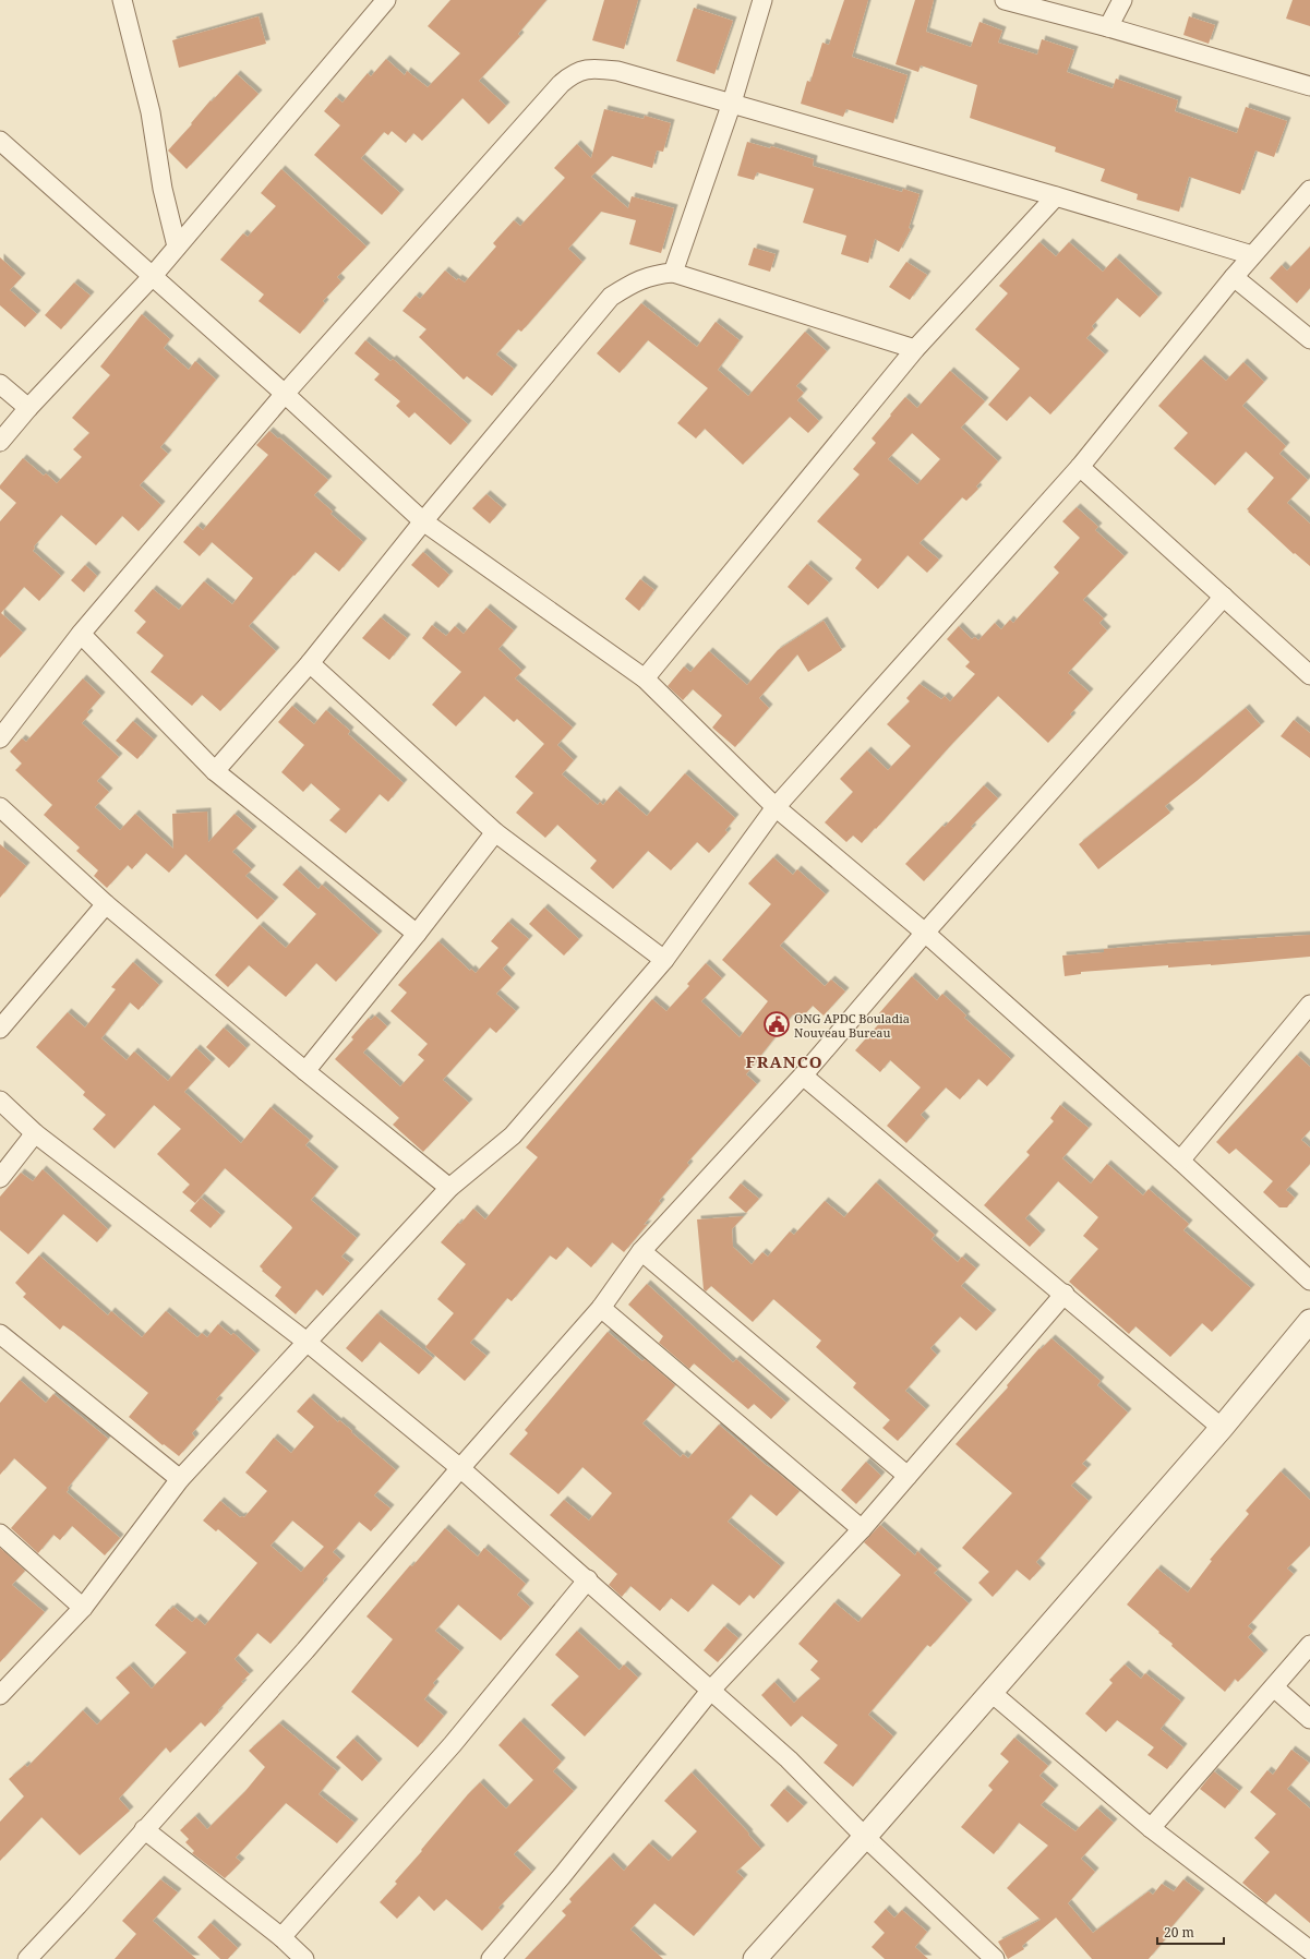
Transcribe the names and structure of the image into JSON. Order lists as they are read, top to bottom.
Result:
{
  "districts": ["FRANCO"],
  "places": {
    "public building": ["ONG APDC Bouladia Nouveau Bureau"]
  },
  "scale_bar": "20 m"
}
